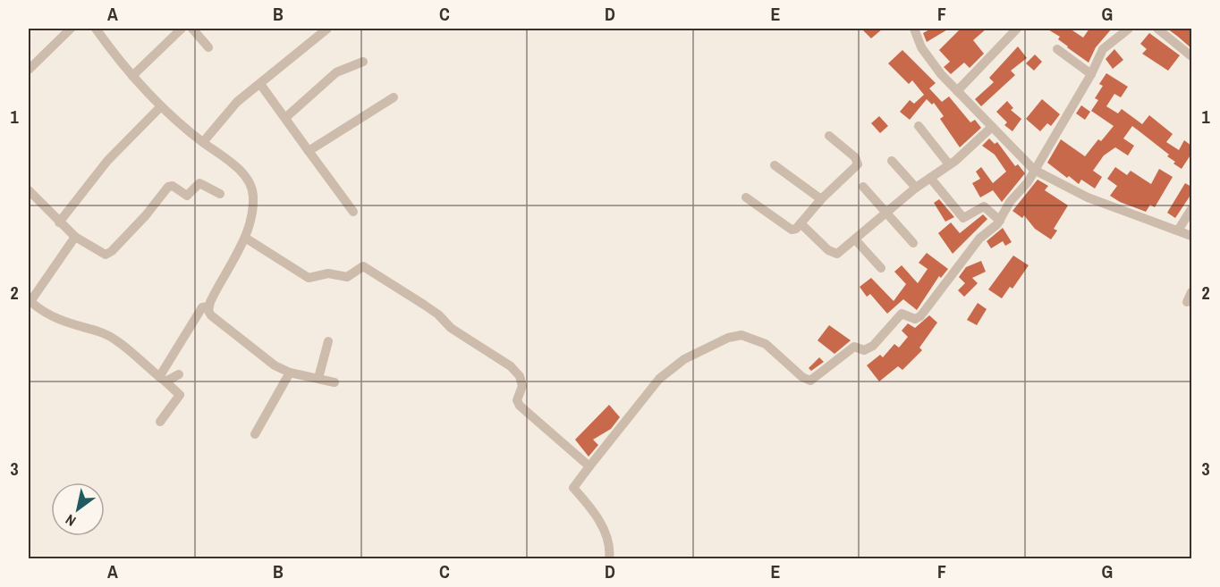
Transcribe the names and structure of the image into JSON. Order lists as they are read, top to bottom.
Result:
{
  "north": "bottom left",
  "grid": {
    "columns": [
      "A",
      "B",
      "C",
      "D",
      "E",
      "F",
      "G"
    ],
    "rows": ["1", "2", "3"]
  }
}
